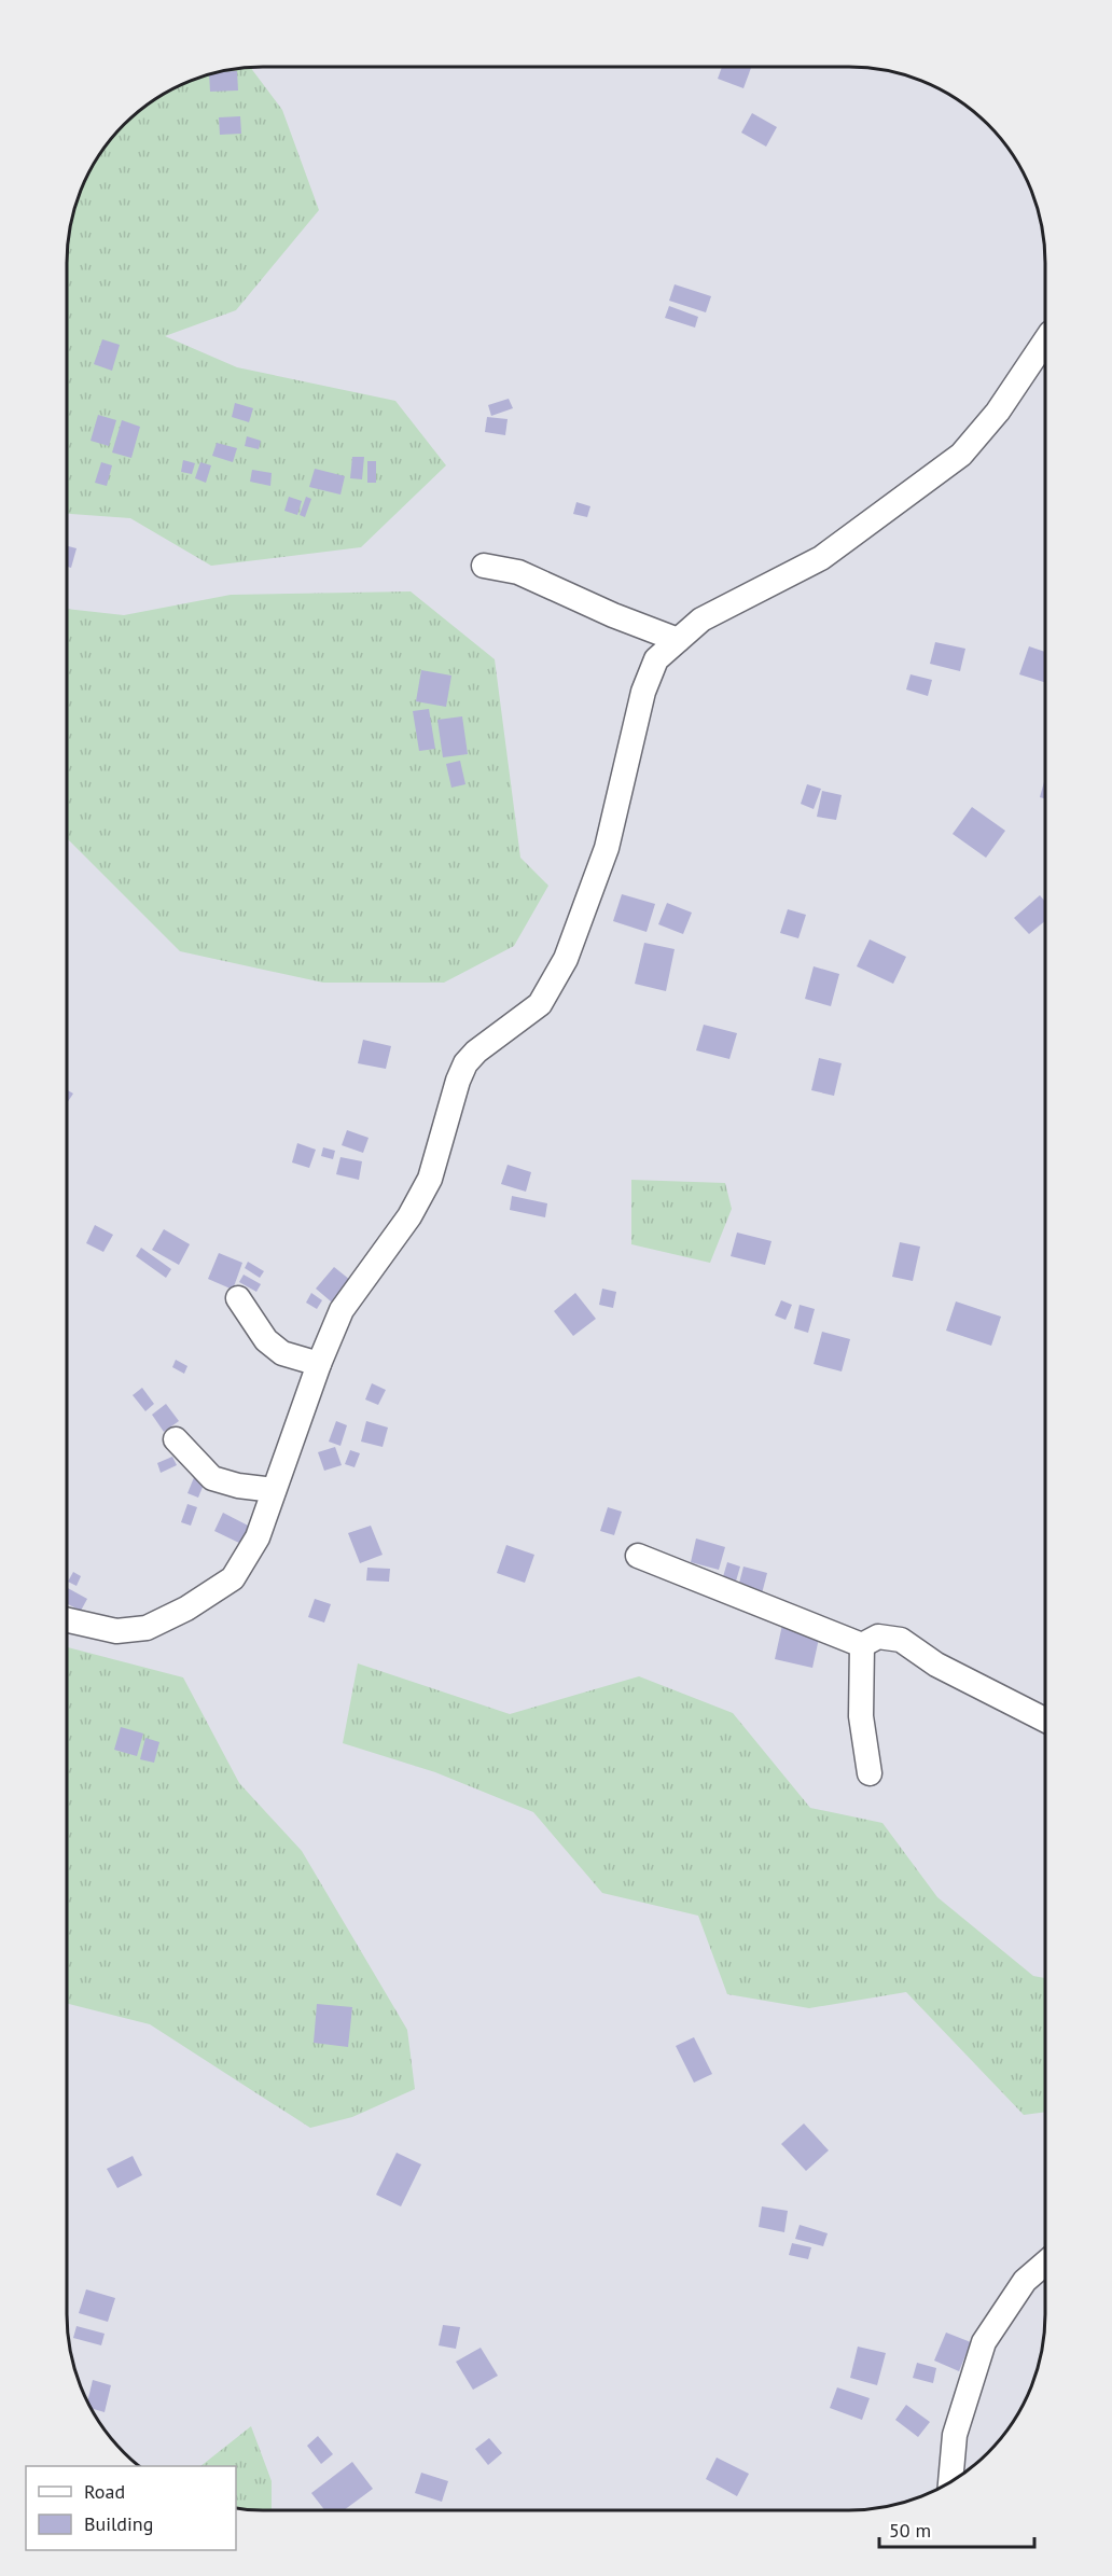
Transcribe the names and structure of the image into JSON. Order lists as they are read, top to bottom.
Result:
{
  "legend": ["Road", "Building"],
  "scale_bar": "50 m"
}
